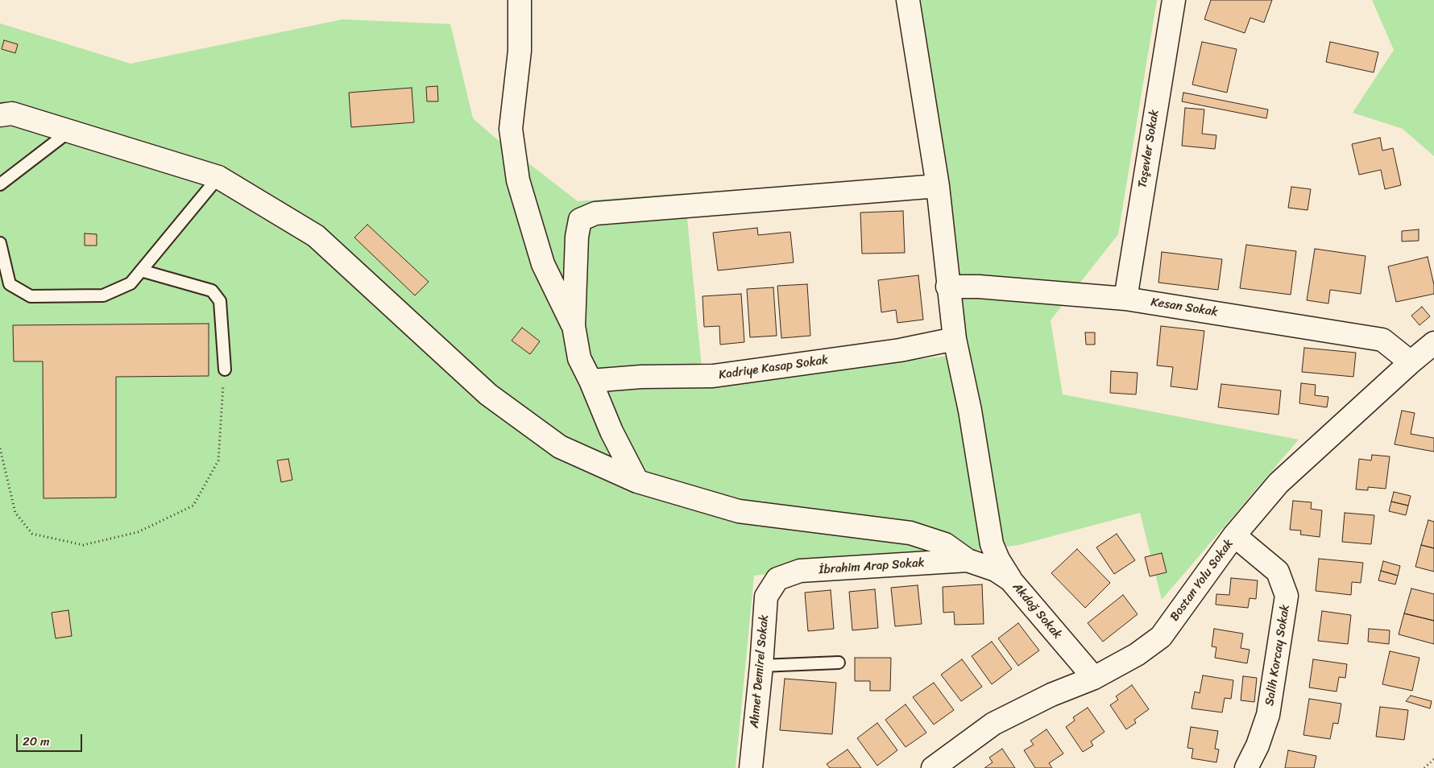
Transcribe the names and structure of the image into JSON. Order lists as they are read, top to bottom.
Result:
{
  "streets": {
    "street": [
      "Taşevler Sokak",
      "Kesan Sokak",
      "Kadriye Kasap Sokak",
      "İbrahim Arap Sokak",
      "Bostan Yolu Sokak",
      "Akdağ Sokak",
      "Salih Korcay Sokak",
      "Ahmet Demirel Sokak"
    ]
  },
  "crossings": [
    ["Taşevler Sokak", "Kesan Sokak"],
    ["Kesan Sokak", "Bostan Yolu Sokak"],
    ["İbrahim Arap Sokak", "Akdağ Sokak"],
    ["İbrahim Arap Sokak", "Ahmet Demirel Sokak"],
    ["Bostan Yolu Sokak", "Akdağ Sokak"],
    ["Bostan Yolu Sokak", "Salih Korcay Sokak"]
  ],
  "scale_bar": "20 m"
}
